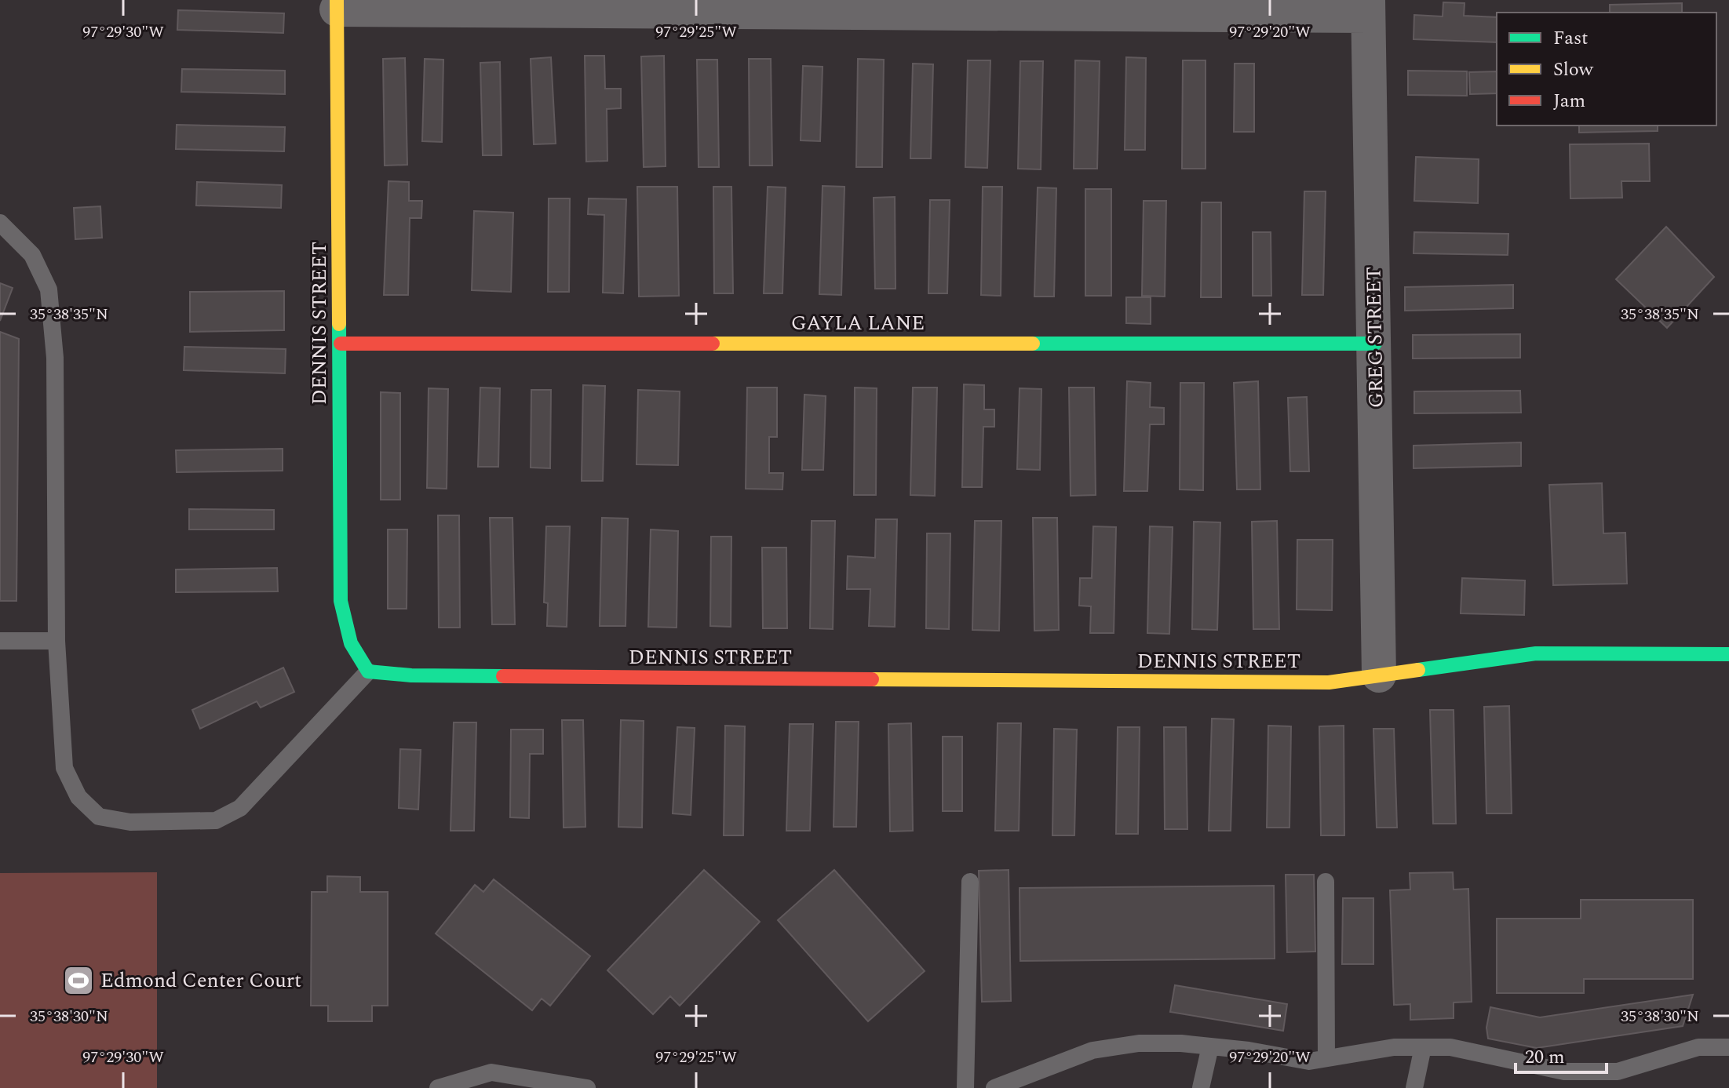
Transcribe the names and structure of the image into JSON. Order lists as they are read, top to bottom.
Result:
{
  "streets": {
    "street": ["DENNIS STREET", "GAYLA LANE", "GREG STREET"]
  },
  "crossings": [
    ["DENNIS STREET", "GAYLA LANE"],
    ["DENNIS STREET", "GREG STREET"],
    ["GAYLA LANE", "GREG STREET"]
  ],
  "places": {
    "sports": ["Edmond Center Court"]
  },
  "legend": ["Fast", "Slow", "Jam"],
  "scale_bar": "20 m",
  "coordinates": [
    "97°29'30\"W",
    "97°29'25\"W",
    "97°29'20\"W",
    "35°38'35\"N",
    "35°38'30\"N"
  ]
}
